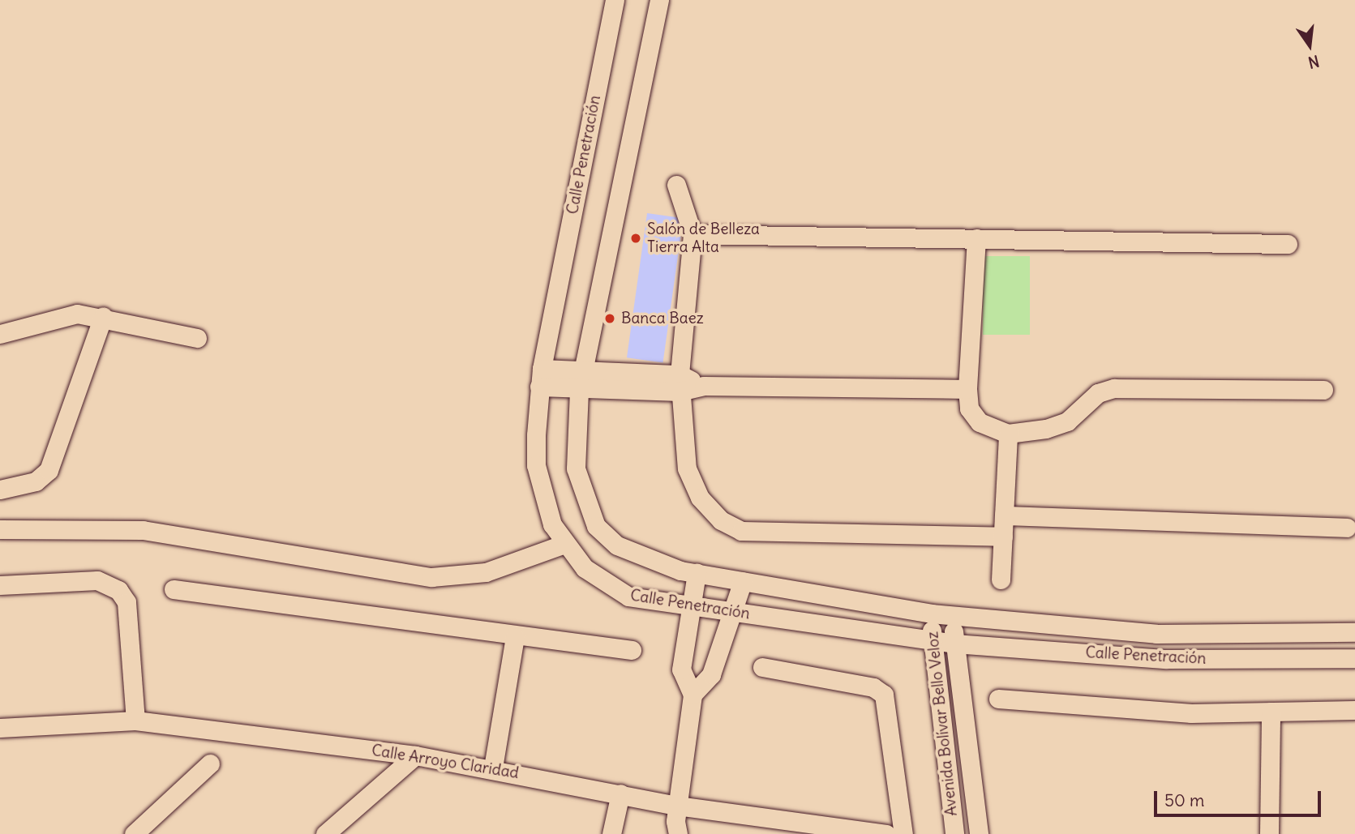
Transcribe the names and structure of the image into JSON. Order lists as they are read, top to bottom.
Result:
{
  "streets": {
    "street": ["Calle Penetración", "Avenida Bolívar Bello Veloz", "Calle Arroyo Claridad"]
  },
  "crossings": [
    ["Calle Penetración", "Avenida Bolívar Bello Veloz"]
  ],
  "places": ["Salón de Belleza Tierra Alta", "Banca Baez"],
  "scale_bar": "50 m",
  "north": "bottom"
}
